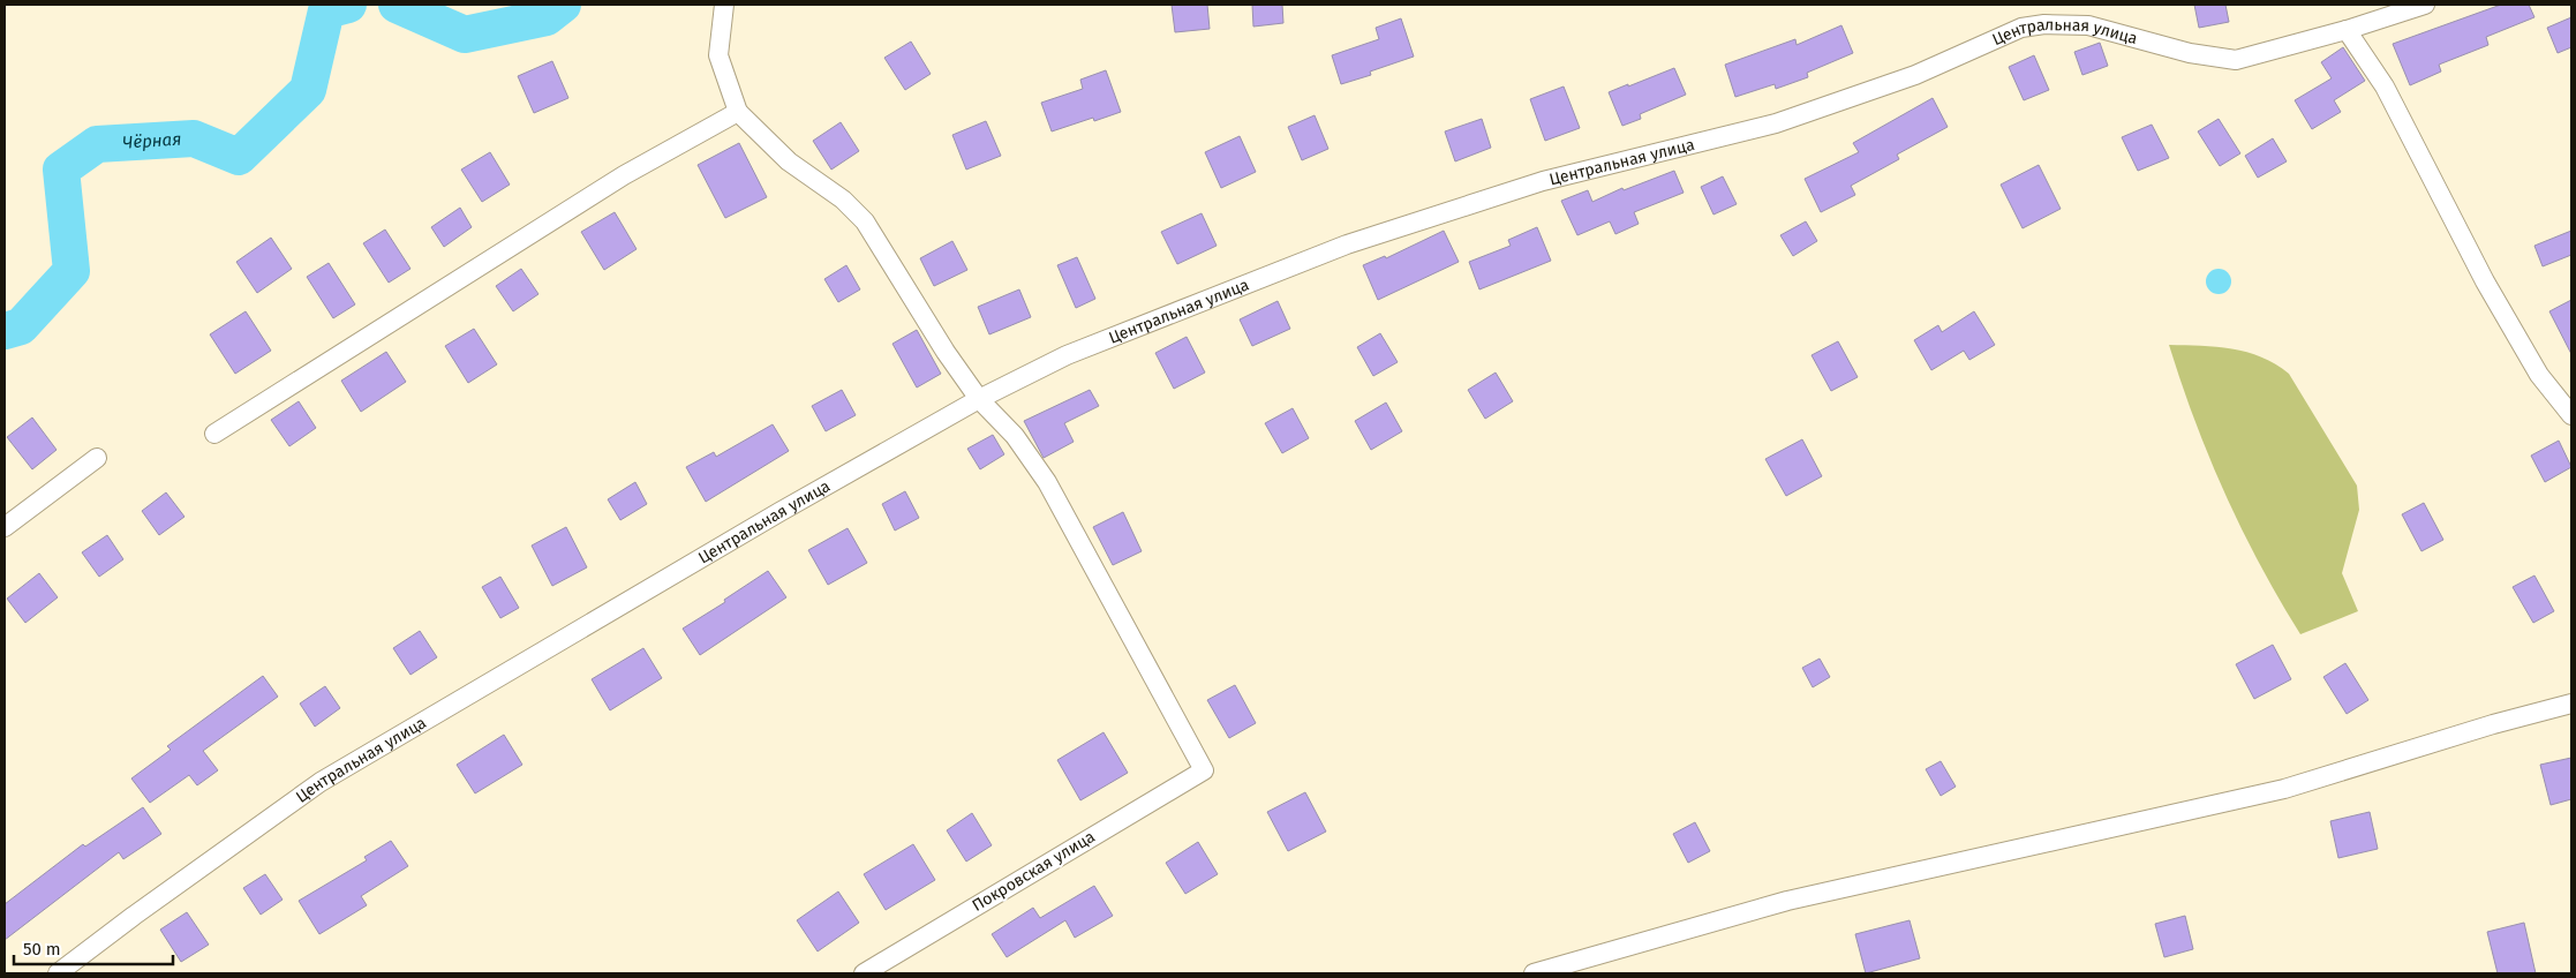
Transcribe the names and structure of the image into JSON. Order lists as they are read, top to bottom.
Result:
{
  "streets": {
    "street": ["Центральная улица", "Покровская улица"]
  },
  "crossings": [
    ["Центральная улица", "Покровская улица"]
  ],
  "water": ["Чёрная"],
  "scale_bar": "50 m"
}
